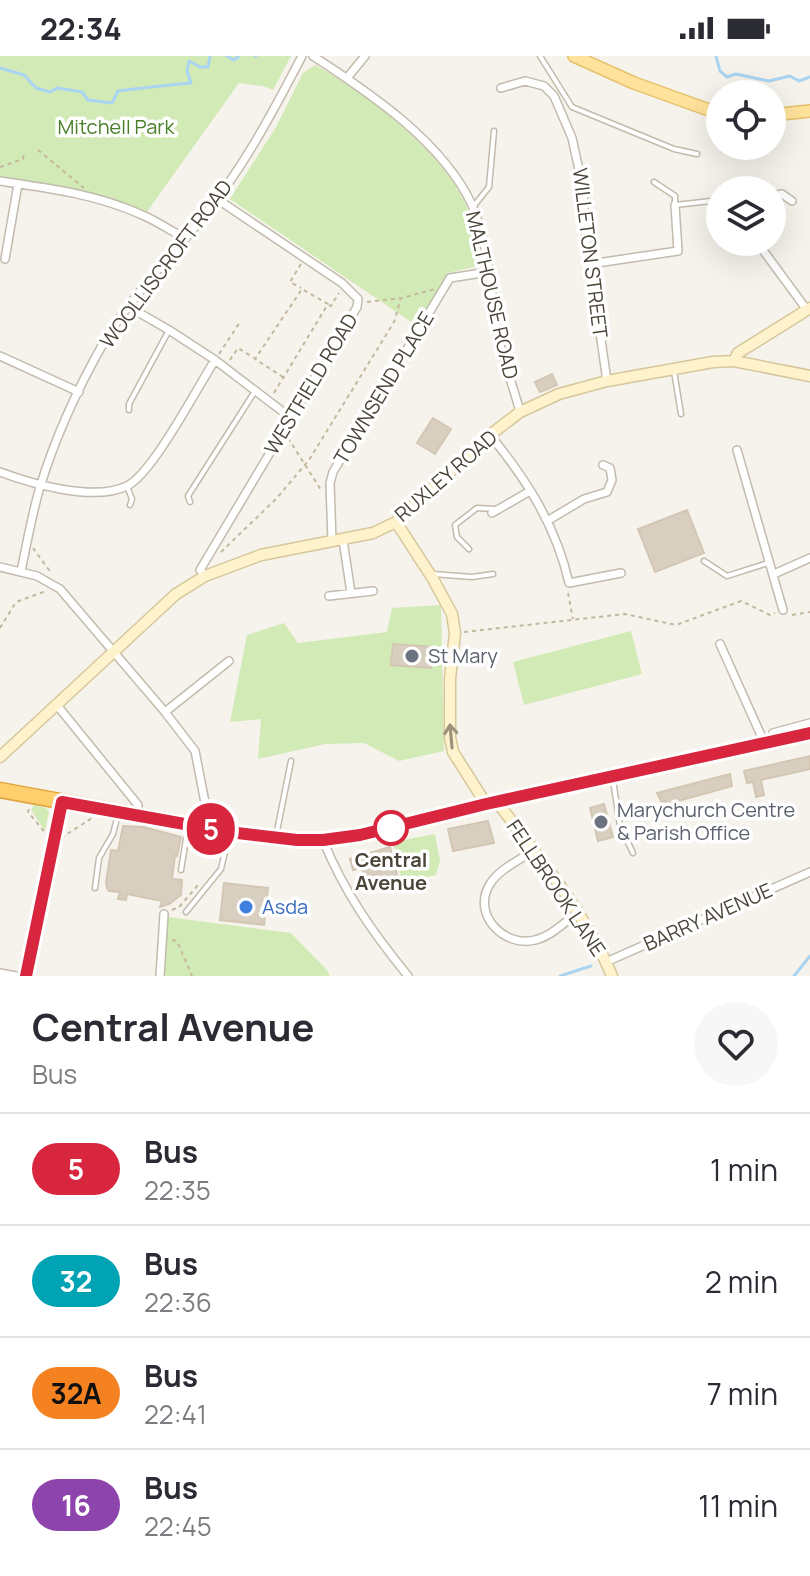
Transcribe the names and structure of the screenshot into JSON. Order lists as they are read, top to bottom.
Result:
{
  "streets": {
    "street": [
      "WILLETON STREET",
      "WOOLLISCROFT ROAD",
      "MALTHOUSE ROAD",
      "WESTFIELD ROAD",
      "TOWNSEND PLACE",
      "RUXLEY ROAD",
      "FELLBROOK LANE",
      "BARRY AVENUE"
    ]
  },
  "crossings": [
    ["WILLETON STREET", "RUXLEY ROAD"],
    ["WOOLLISCROFT ROAD", "WESTFIELD ROAD"],
    ["MALTHOUSE ROAD", "RUXLEY ROAD"],
    ["WESTFIELD ROAD", "RUXLEY ROAD"],
    ["TOWNSEND PLACE", "RUXLEY ROAD"],
    ["FELLBROOK LANE", "BARRY AVENUE"]
  ],
  "one_way": ["FELLBROOK LANE"],
  "parks": ["Mitchell Park"],
  "places": [
    "St Mary",
    "Marychurch Centre & Parish Office",
    "Central Avenue",
    "Asda"
  ],
  "lines": ["bus line 5"],
  "page": {
    "status": "22:34",
    "on_map": "5",
    "heading": ["Central Avenue", "Bus"],
    "list": [
      {
        "mark": "5",
        "name": "Bus",
        "note": "22:35",
        "value": "1 min"
      },
      {
        "mark": "32",
        "name": "Bus",
        "note": "22:36",
        "value": "2 min"
      },
      {
        "mark": "32A",
        "name": "Bus",
        "note": "22:41",
        "value": "7 min"
      },
      {
        "mark": "16",
        "name": "Bus",
        "note": "22:45",
        "value": "11 min"
      }
    ]
  }
}
